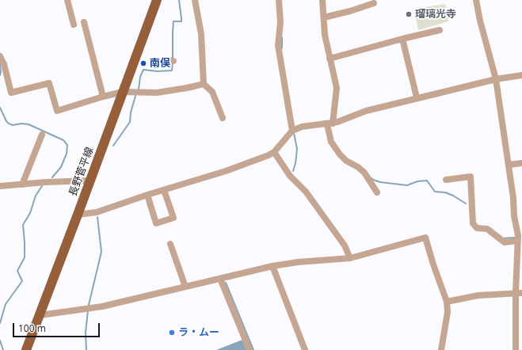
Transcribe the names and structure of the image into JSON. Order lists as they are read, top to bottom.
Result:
{
  "streets": {
    "main road": ["長野菅平線"]
  },
  "places": ["瑠璃光寺", "南俣", "ラ・ムー"],
  "scale_bar": "100 m"
}
